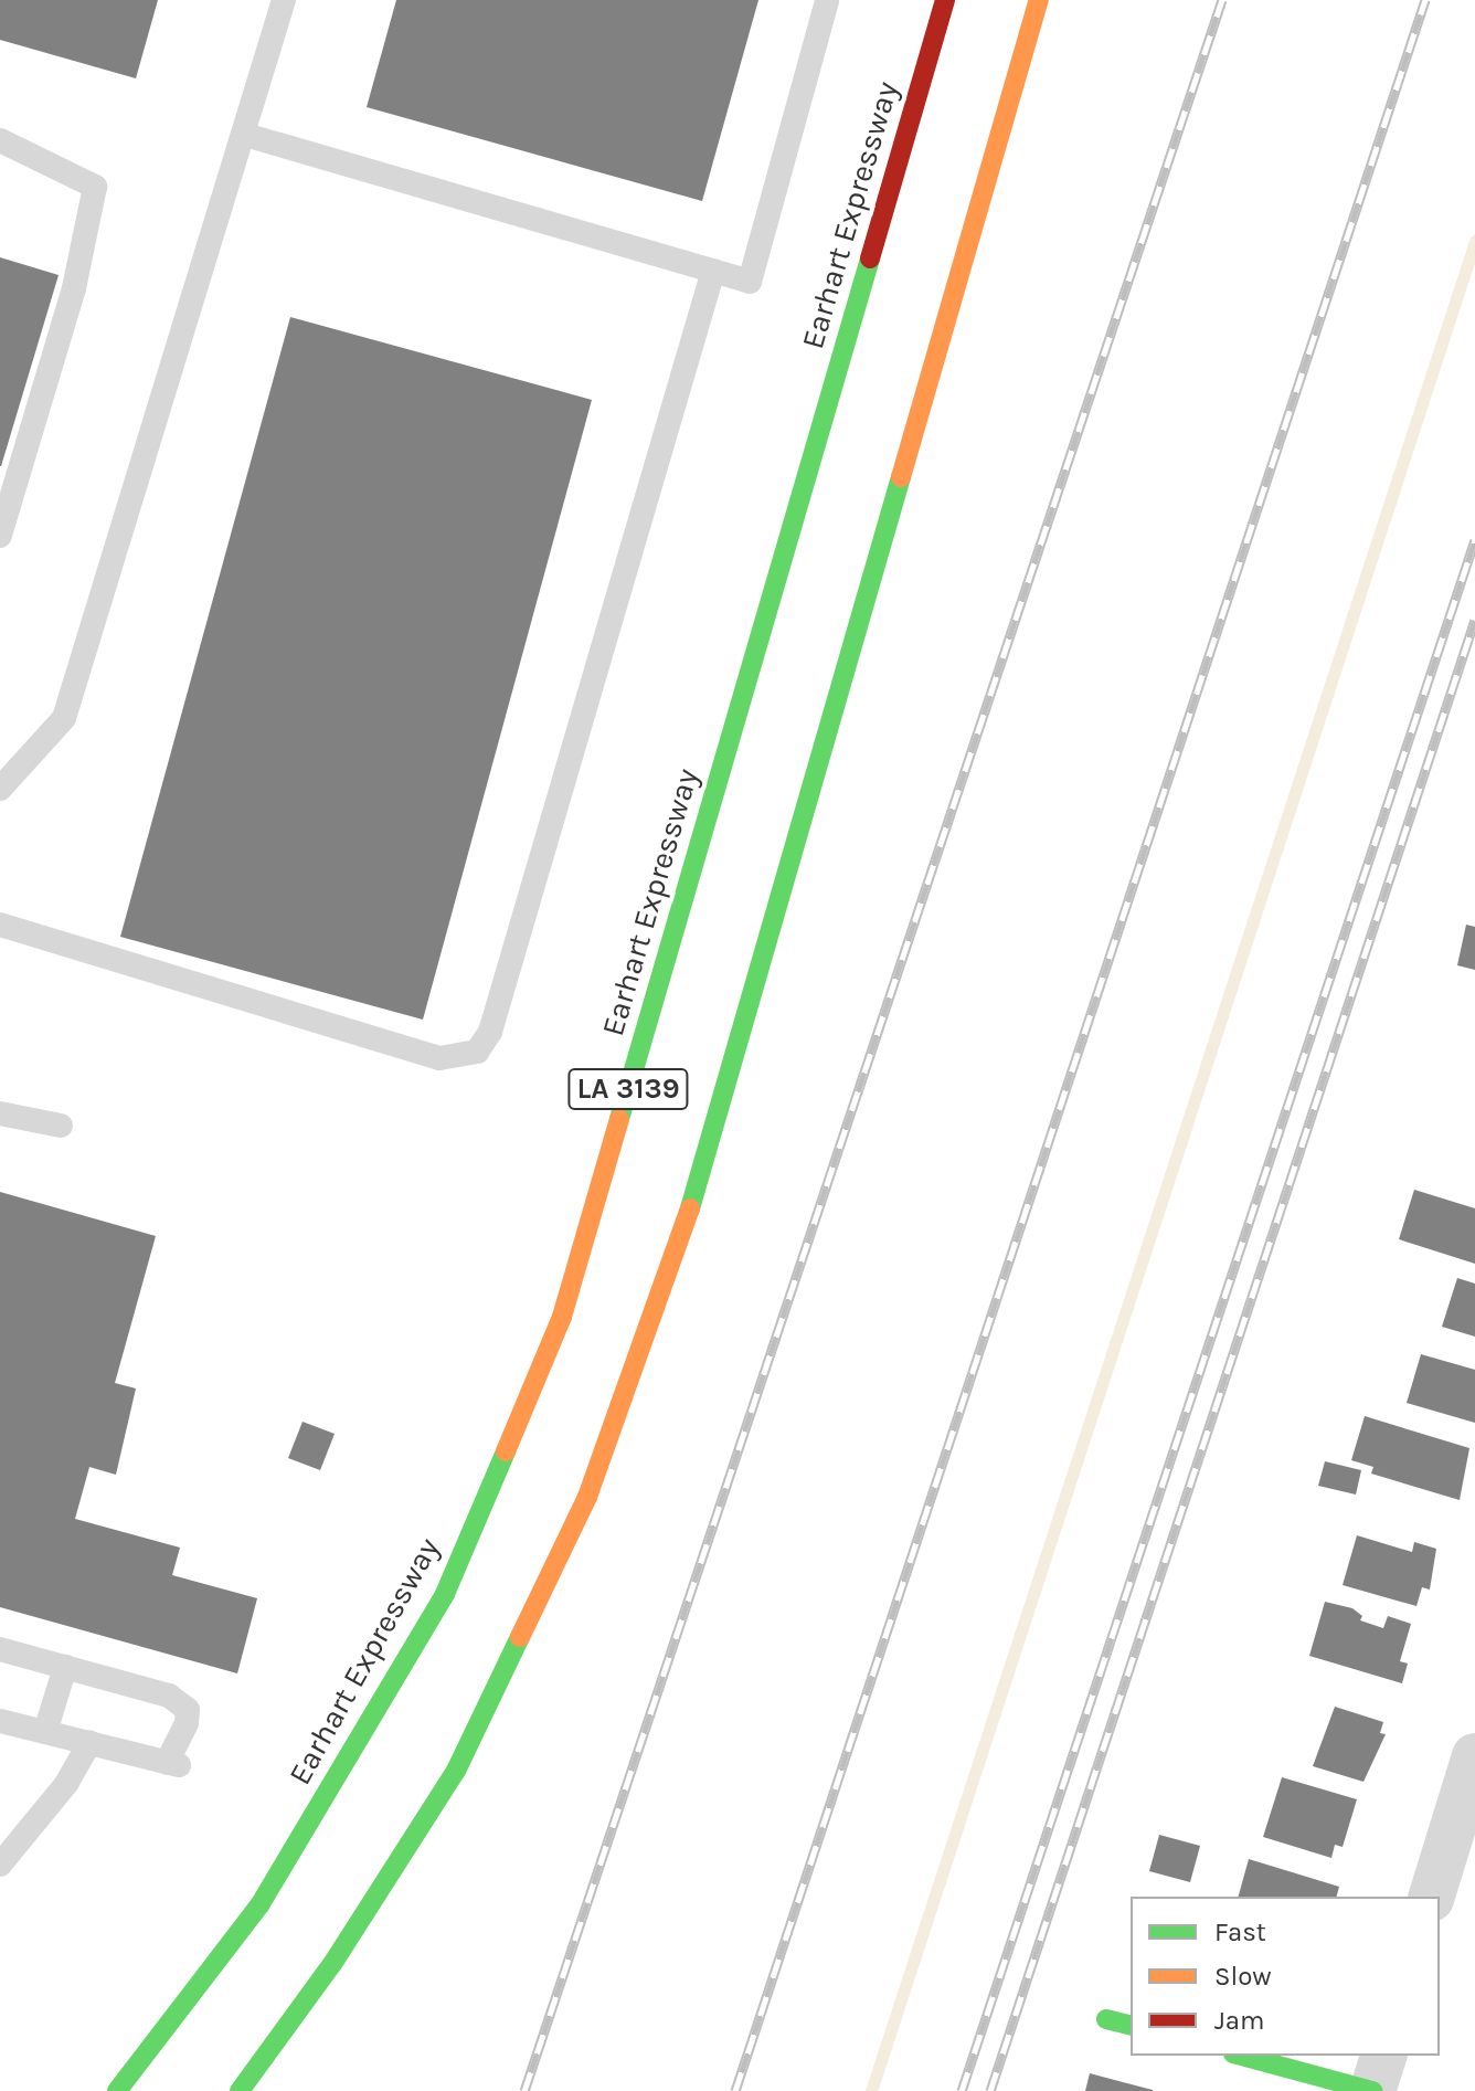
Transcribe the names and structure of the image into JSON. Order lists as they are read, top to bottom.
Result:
{
  "streets": {
    "main road": ["Earhart Expressway", "LA 3139"]
  },
  "legend": ["Fast", "Slow", "Jam"]
}
